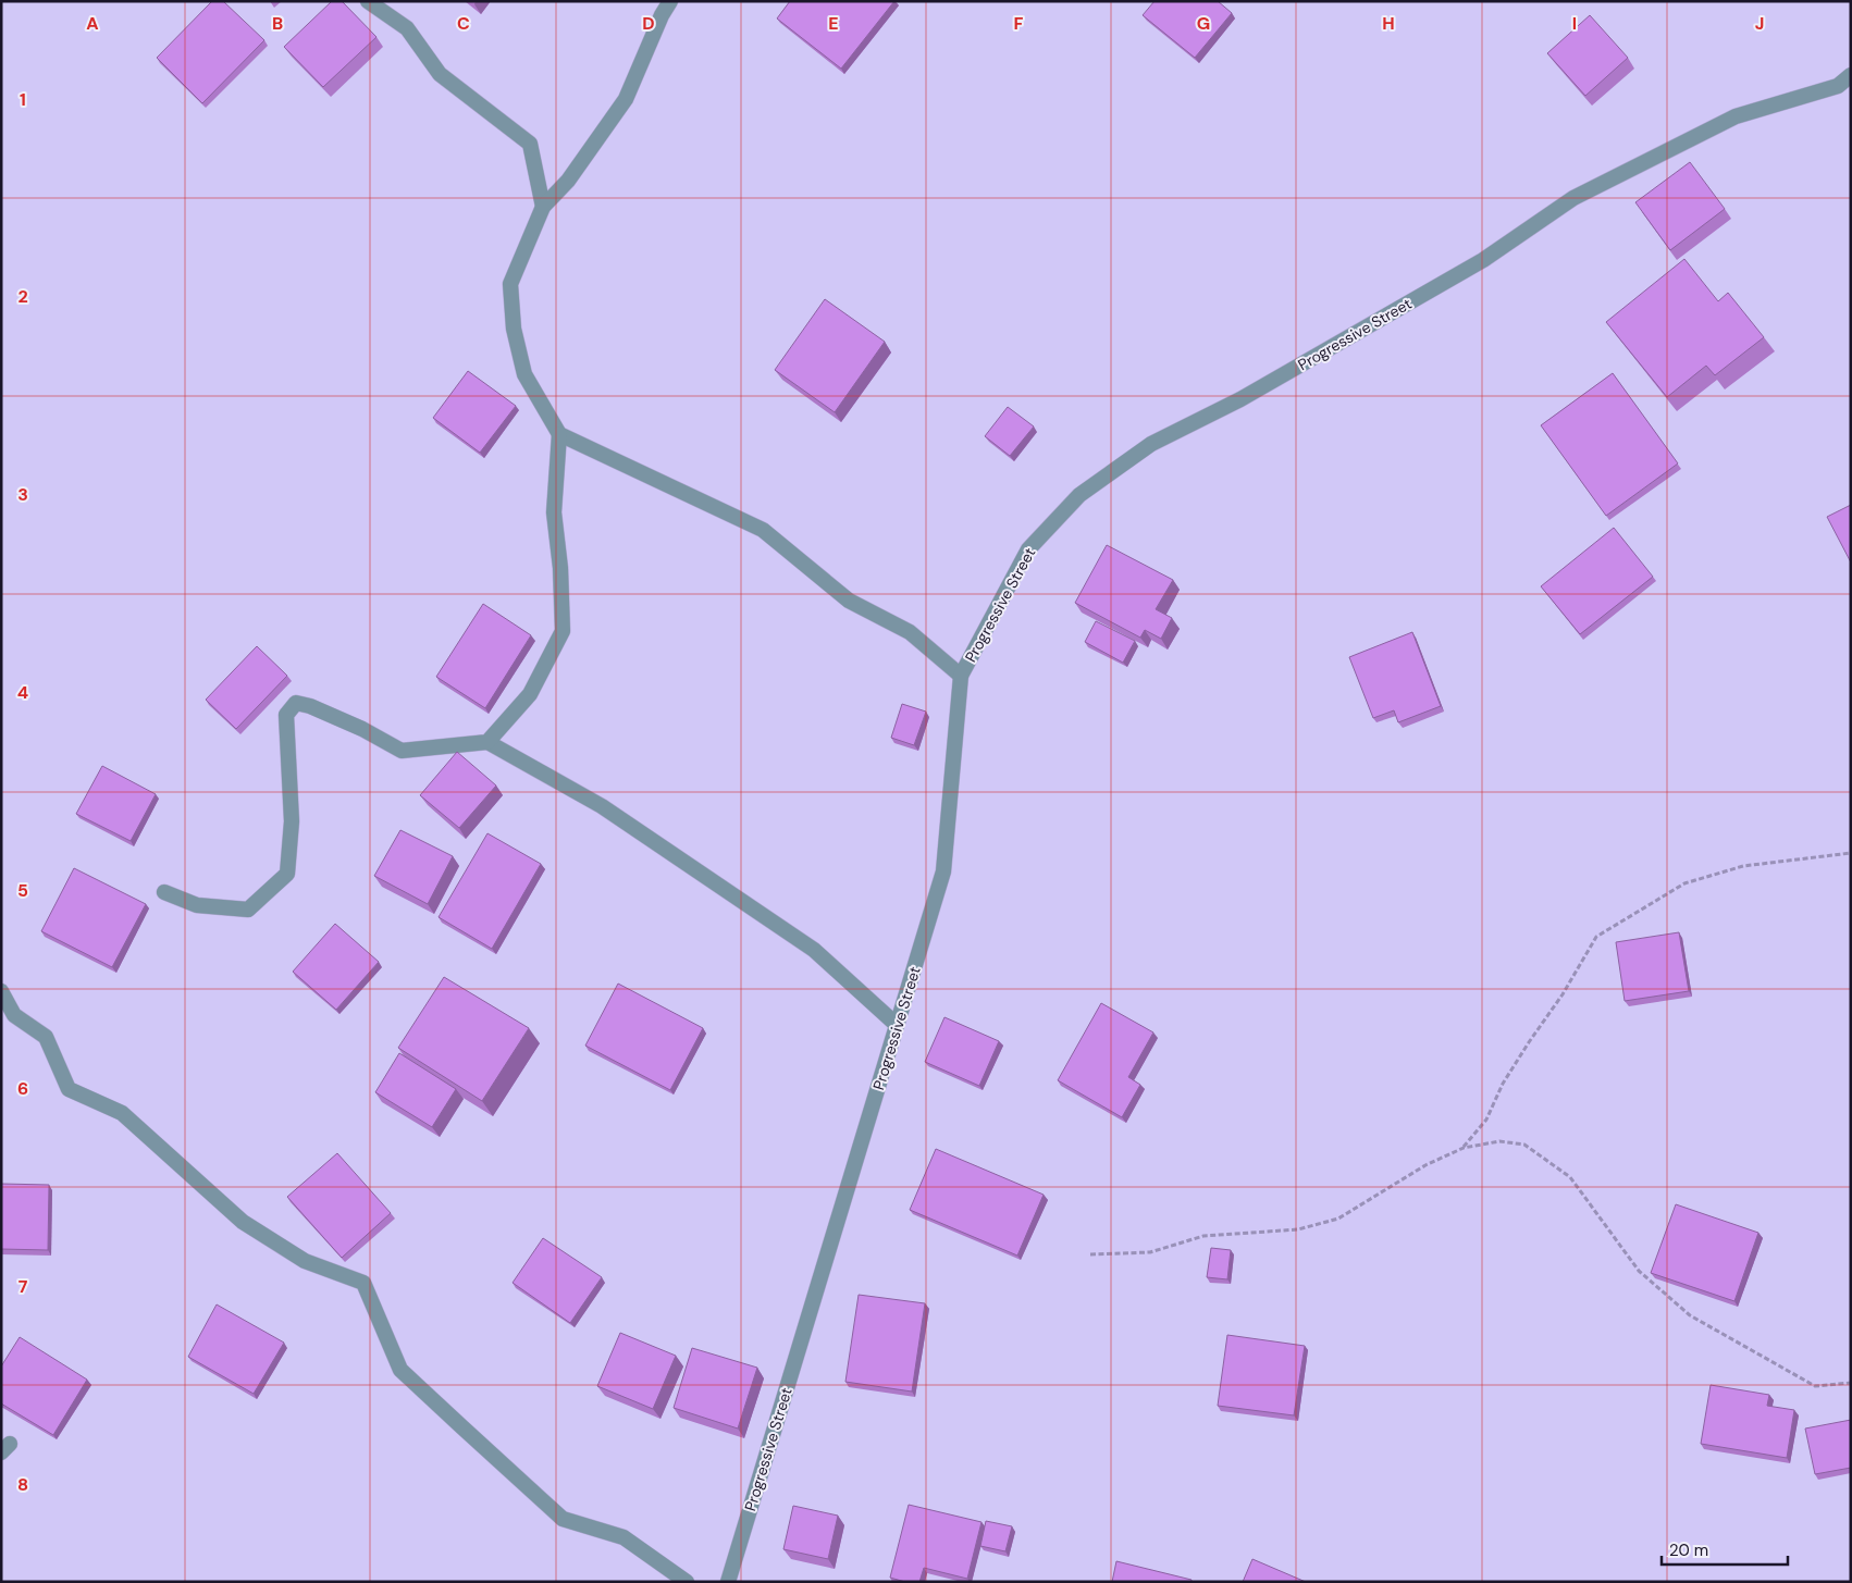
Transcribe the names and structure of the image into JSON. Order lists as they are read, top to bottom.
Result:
{
  "streets": {
    "street": ["Progressive Street"]
  },
  "scale_bar": "20 m",
  "grid": {
    "columns": [
      "A",
      "B",
      "C",
      "D",
      "E",
      "F",
      "G",
      "H",
      "I",
      "J"
    ],
    "rows": [
      "1",
      "2",
      "3",
      "4",
      "5",
      "6",
      "7",
      "8"
    ]
  }
}
